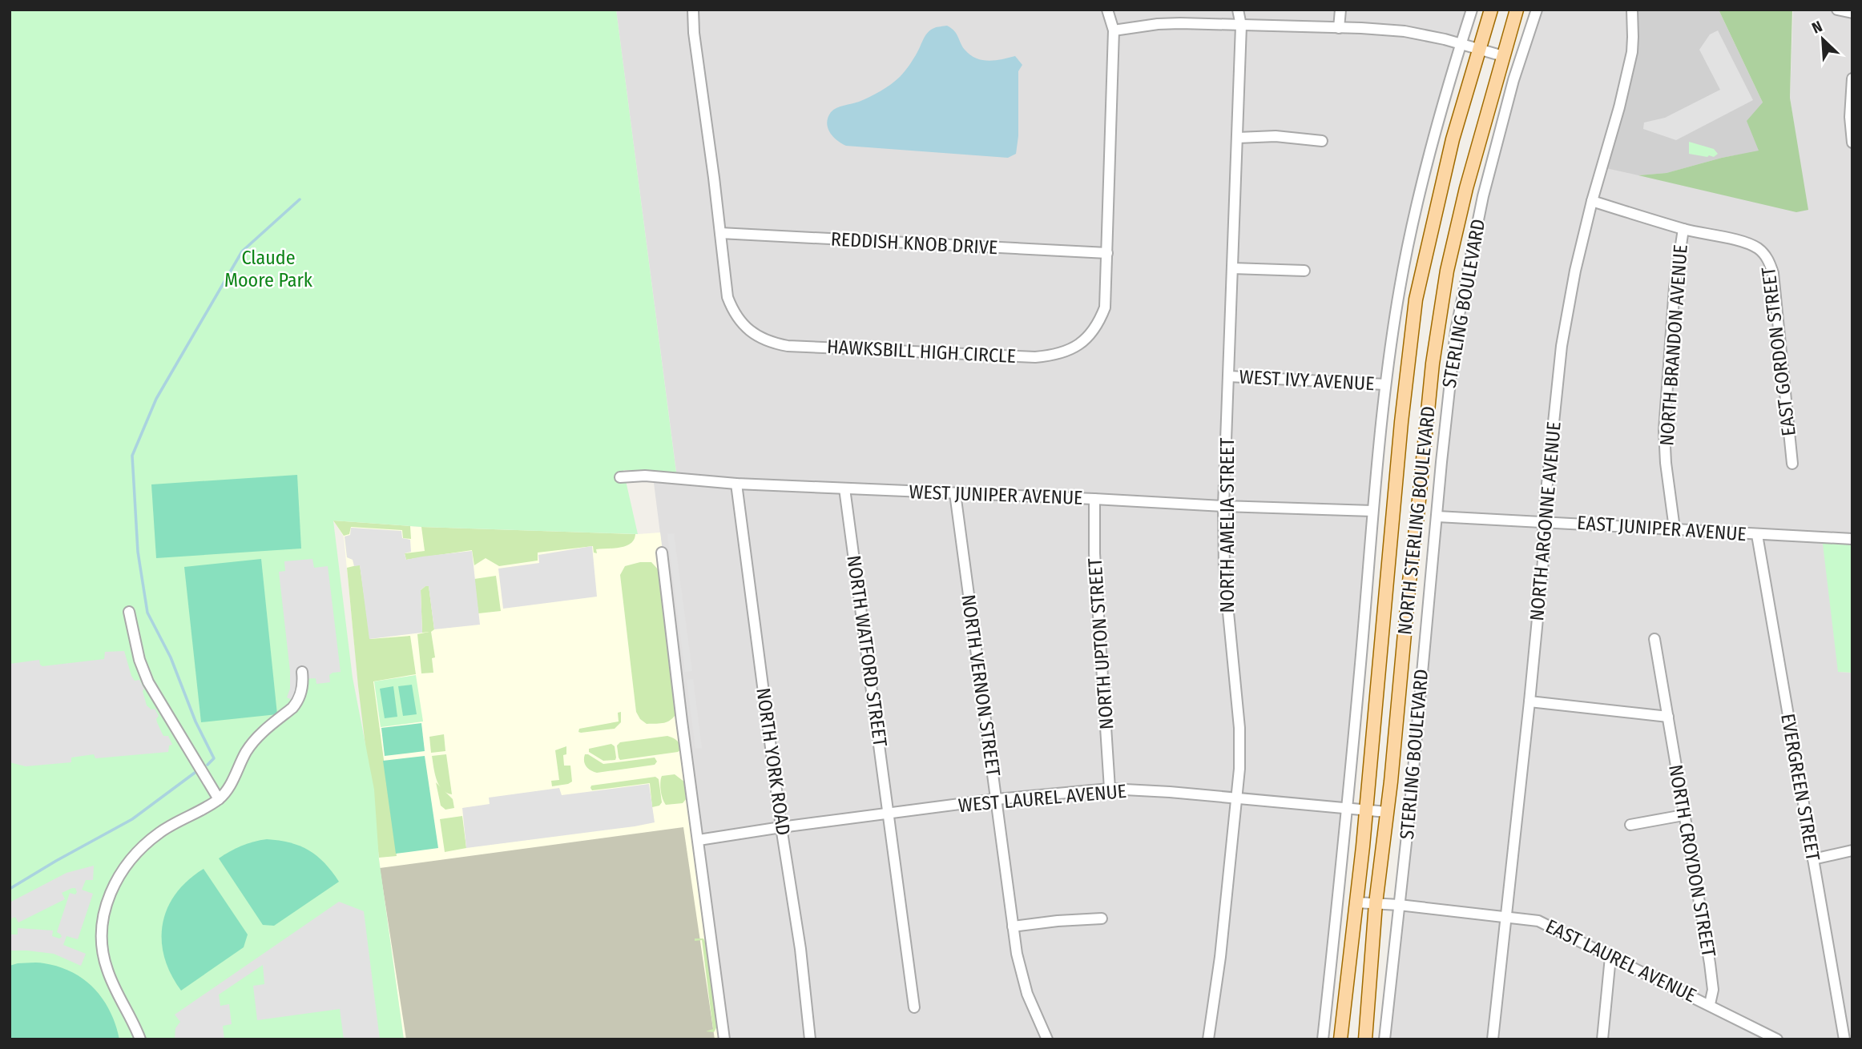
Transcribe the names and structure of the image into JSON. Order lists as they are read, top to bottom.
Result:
{
  "streets": {
    "main road": ["NORTH STERLING BOULEVARD"],
    "street": [
      "REDDISH KNOB DRIVE",
      "STERLING BOULEVARD",
      "NORTH BRANDON AVENUE",
      "HAWKSBILL HIGH CIRCLE",
      "EAST GORDON STREET",
      "WEST IVY AVENUE",
      "WEST JUNIPER AVENUE",
      "NORTH ARGONNE AVENUE",
      "NORTH AMELIA STREET",
      "EAST JUNIPER AVENUE",
      "NORTH UPTON STREET",
      "NORTH WATFORD STREET",
      "NORTH VERNON STREET",
      "NORTH YORK ROAD",
      "EVERGREEN STREET",
      "WEST LAUREL AVENUE",
      "NORTH CROYDON STREET",
      "EAST LAUREL AVENUE"
    ]
  },
  "crossings": [
    ["REDDISH KNOB DRIVE", "HAWKSBILL HIGH CIRCLE"],
    ["STERLING BOULEVARD", "EAST JUNIPER AVENUE"],
    ["STERLING BOULEVARD", "EAST LAUREL AVENUE"],
    ["NORTH BRANDON AVENUE", "EAST GORDON STREET"],
    ["NORTH BRANDON AVENUE", "EAST JUNIPER AVENUE"],
    ["EAST GORDON STREET", "NORTH ARGONNE AVENUE"],
    ["WEST IVY AVENUE", "NORTH AMELIA STREET"],
    ["WEST JUNIPER AVENUE", "NORTH AMELIA STREET"],
    ["WEST JUNIPER AVENUE", "NORTH UPTON STREET"],
    ["WEST JUNIPER AVENUE", "NORTH WATFORD STREET"],
    ["WEST JUNIPER AVENUE", "NORTH VERNON STREET"],
    ["WEST JUNIPER AVENUE", "NORTH YORK ROAD"],
    ["NORTH STERLING BOULEVARD", "WEST LAUREL AVENUE"],
    ["NORTH STERLING BOULEVARD", "EAST LAUREL AVENUE"],
    ["NORTH ARGONNE AVENUE", "EAST JUNIPER AVENUE"],
    ["NORTH ARGONNE AVENUE", "EAST LAUREL AVENUE"],
    ["NORTH AMELIA STREET", "WEST LAUREL AVENUE"],
    ["EAST JUNIPER AVENUE", "EVERGREEN STREET"],
    ["NORTH UPTON STREET", "WEST LAUREL AVENUE"],
    ["NORTH WATFORD STREET", "WEST LAUREL AVENUE"],
    ["NORTH VERNON STREET", "WEST LAUREL AVENUE"],
    ["NORTH YORK ROAD", "WEST LAUREL AVENUE"],
    ["NORTH CROYDON STREET", "EAST LAUREL AVENUE"]
  ],
  "parks": ["Claude Moore Park"],
  "north": "top left"
}
